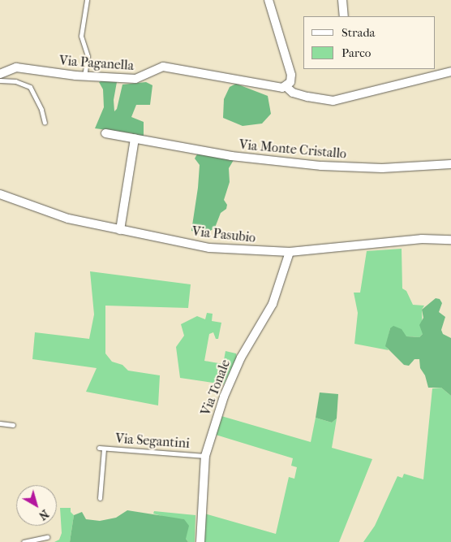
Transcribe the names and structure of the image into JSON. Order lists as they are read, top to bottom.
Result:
{
  "streets": {
    "street": [
      "Via Paganella",
      "Via Monte Cristallo",
      "Via Pasubio",
      "Via Tonale"
    ],
    "lane": ["Via Segantini"]
  },
  "crossings": [
    ["Via Pasubio", "Via Tonale"],
    ["Via Tonale", "Via Segantini"]
  ],
  "legend": ["Strada", "Parco"],
  "north": "bottom right"
}
